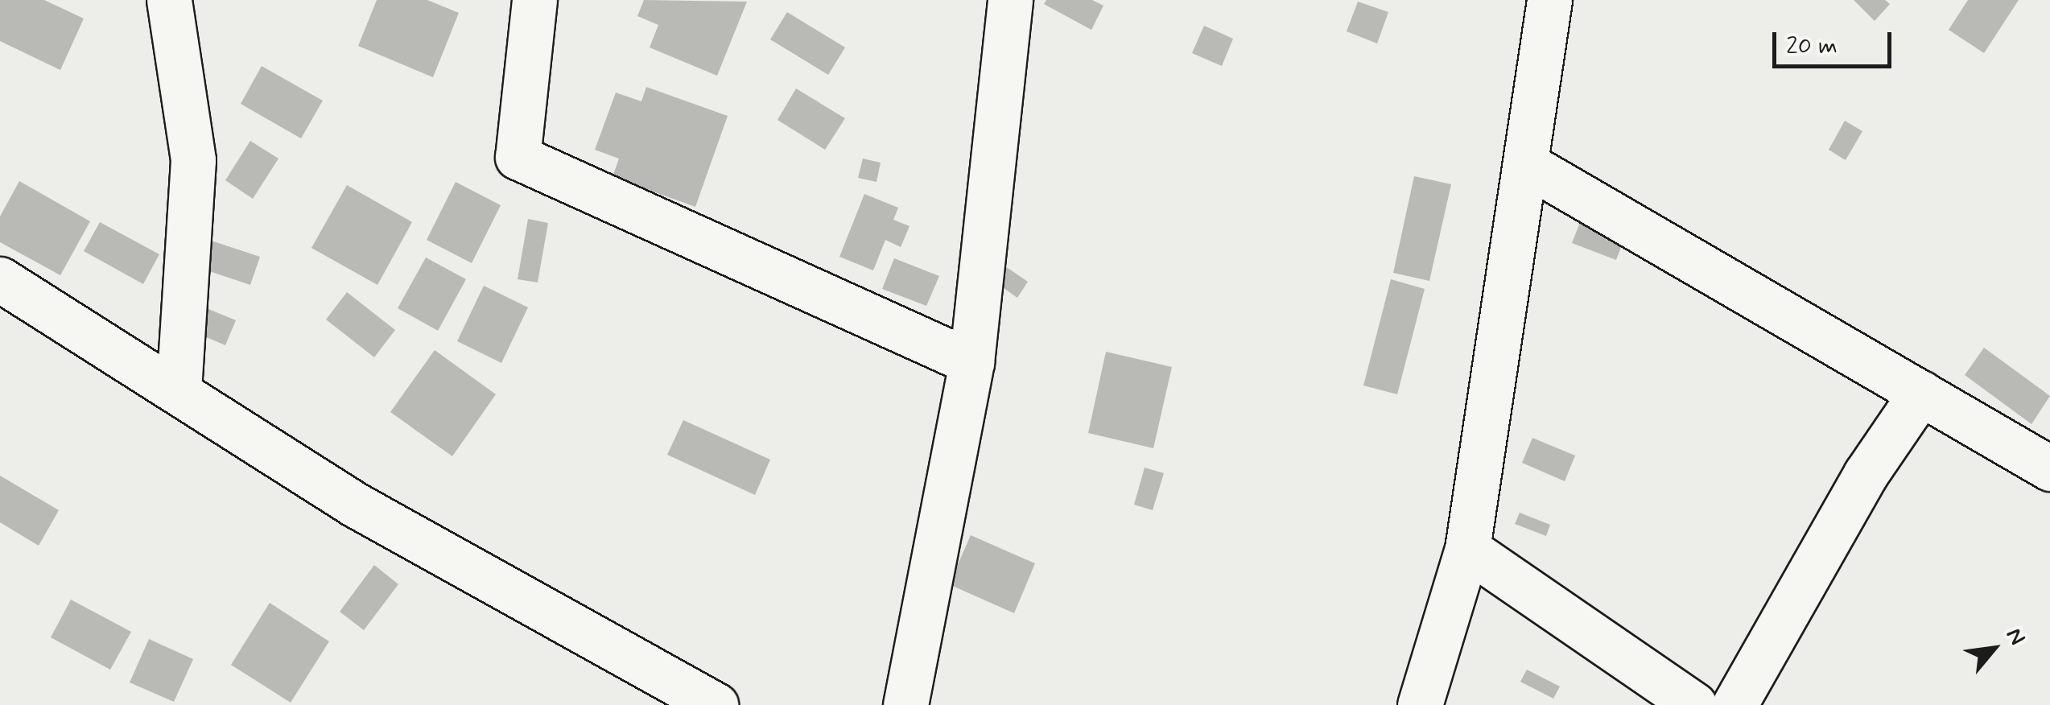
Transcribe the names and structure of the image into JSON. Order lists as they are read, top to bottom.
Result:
{
  "scale_bar": "20 m",
  "north": "top right"
}
